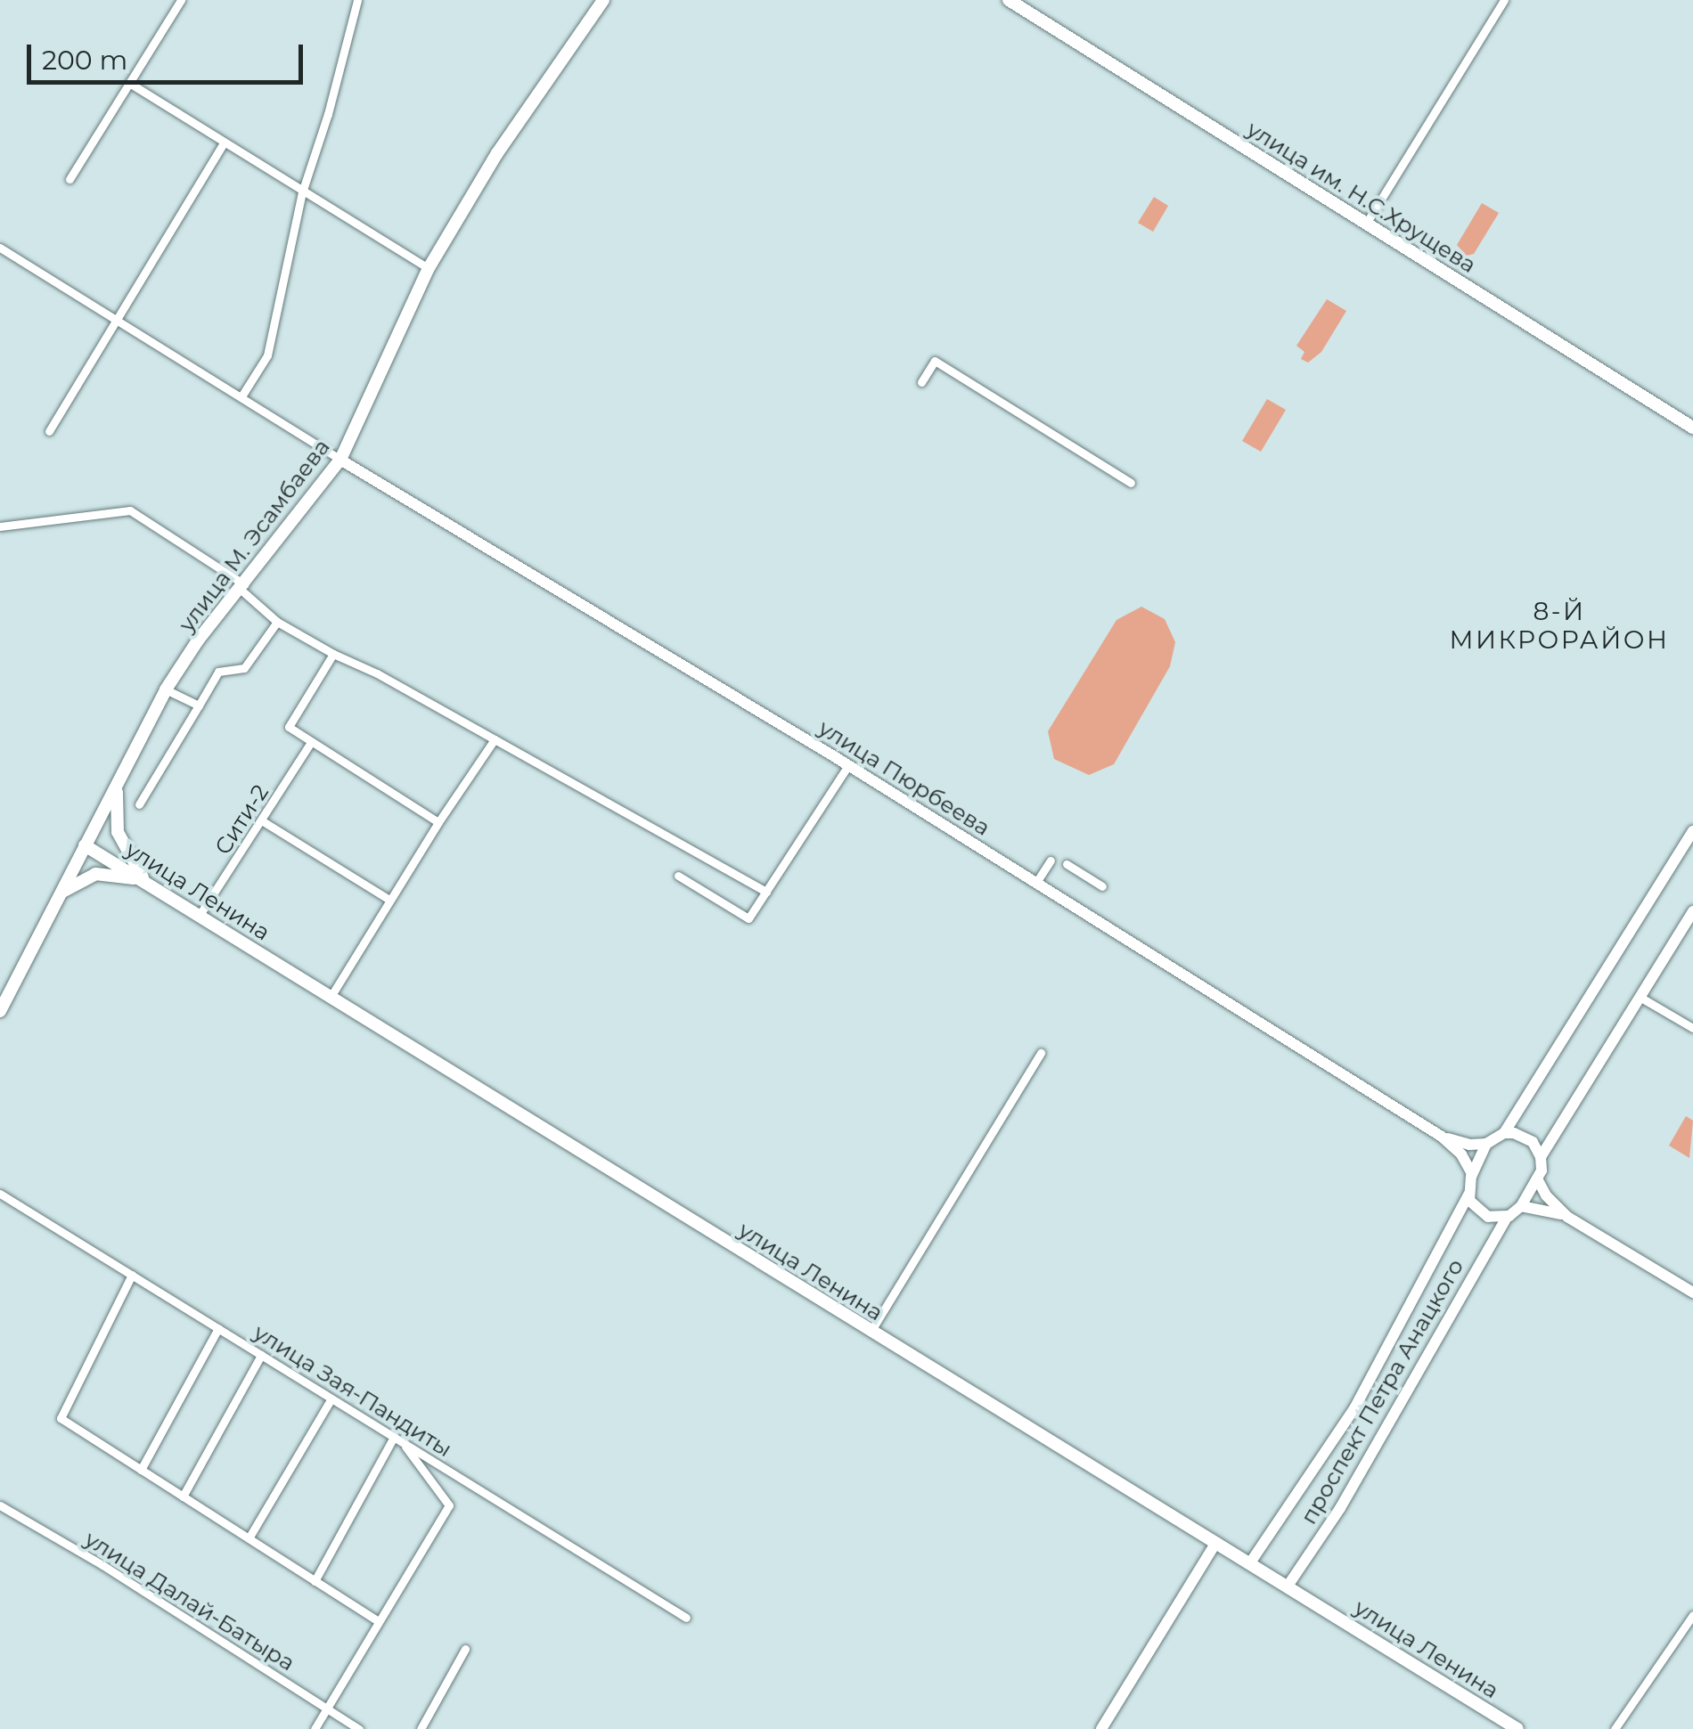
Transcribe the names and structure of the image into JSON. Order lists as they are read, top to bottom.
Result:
{
  "streets": {
    "main road": [
      "улица им. Н.С.Хрущева",
      "улица М. Эсамбаева",
      "улица Пюрбеева",
      "улица Ленина",
      "проспект Петра Анацкого"
    ],
    "street": ["Сити-2", "улица Зая-Пандиты", "улица Далай-Батыра"]
  },
  "crossings": [
    ["улица М. Эсамбаева", "улица Пюрбеева"],
    ["улица М. Эсамбаева", "улица Ленина"],
    ["Сити-2", "улица Ленина"],
    ["улица Ленина", "проспект Петра Анацкого"]
  ],
  "districts": ["8-Й МИКРОРАЙОН"],
  "scale_bar": "200 m"
}
